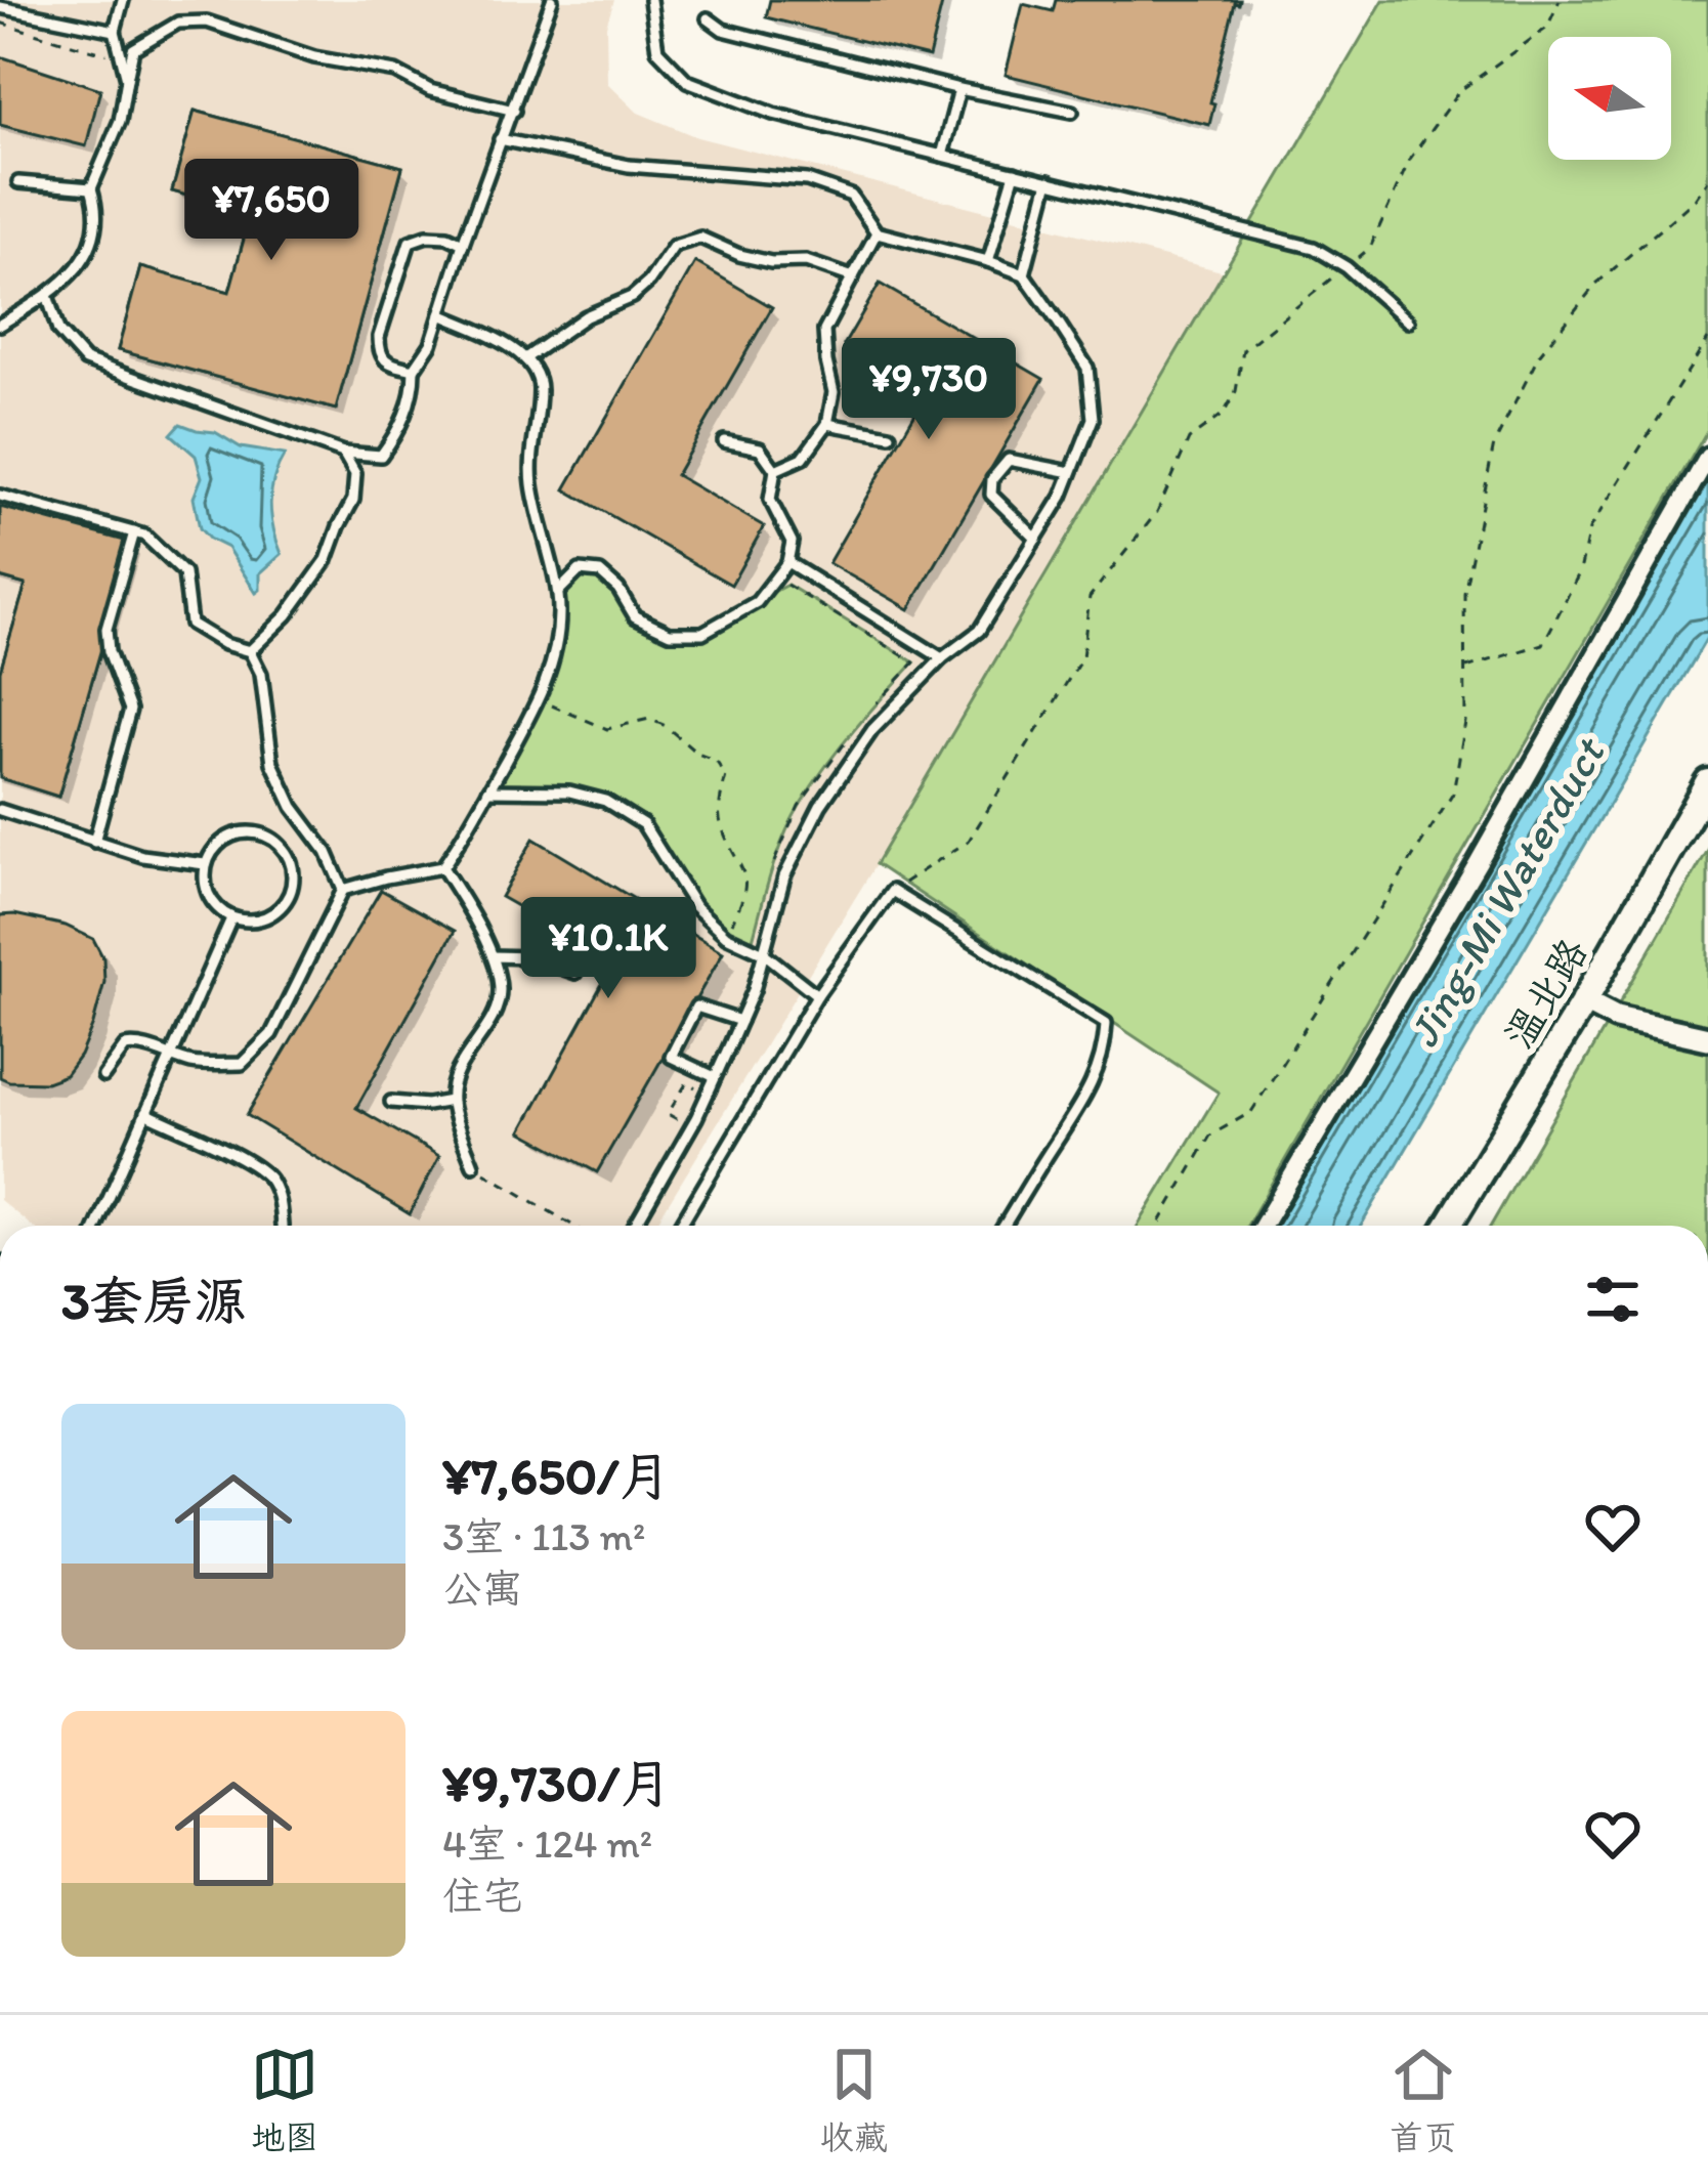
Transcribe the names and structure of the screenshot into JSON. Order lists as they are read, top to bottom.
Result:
{
  "streets": {
    "main road": ["温北路"]
  },
  "water": ["Jing-Mi Waterduct"],
  "north": "left",
  "page": {
    "price": ["¥7,650", "¥9,730", "¥10.1K"],
    "heading": "3套房源",
    "list": [
      {
        "name": "¥7,650/月",
        "note": "3室 · 113 m² · 公寓"
      },
      {
        "name": "¥9,730/月",
        "note": "4室 · 124 m² · 住宅"
      }
    ],
    "tabs": ["地图", "收藏", "首页"]
  }
}
